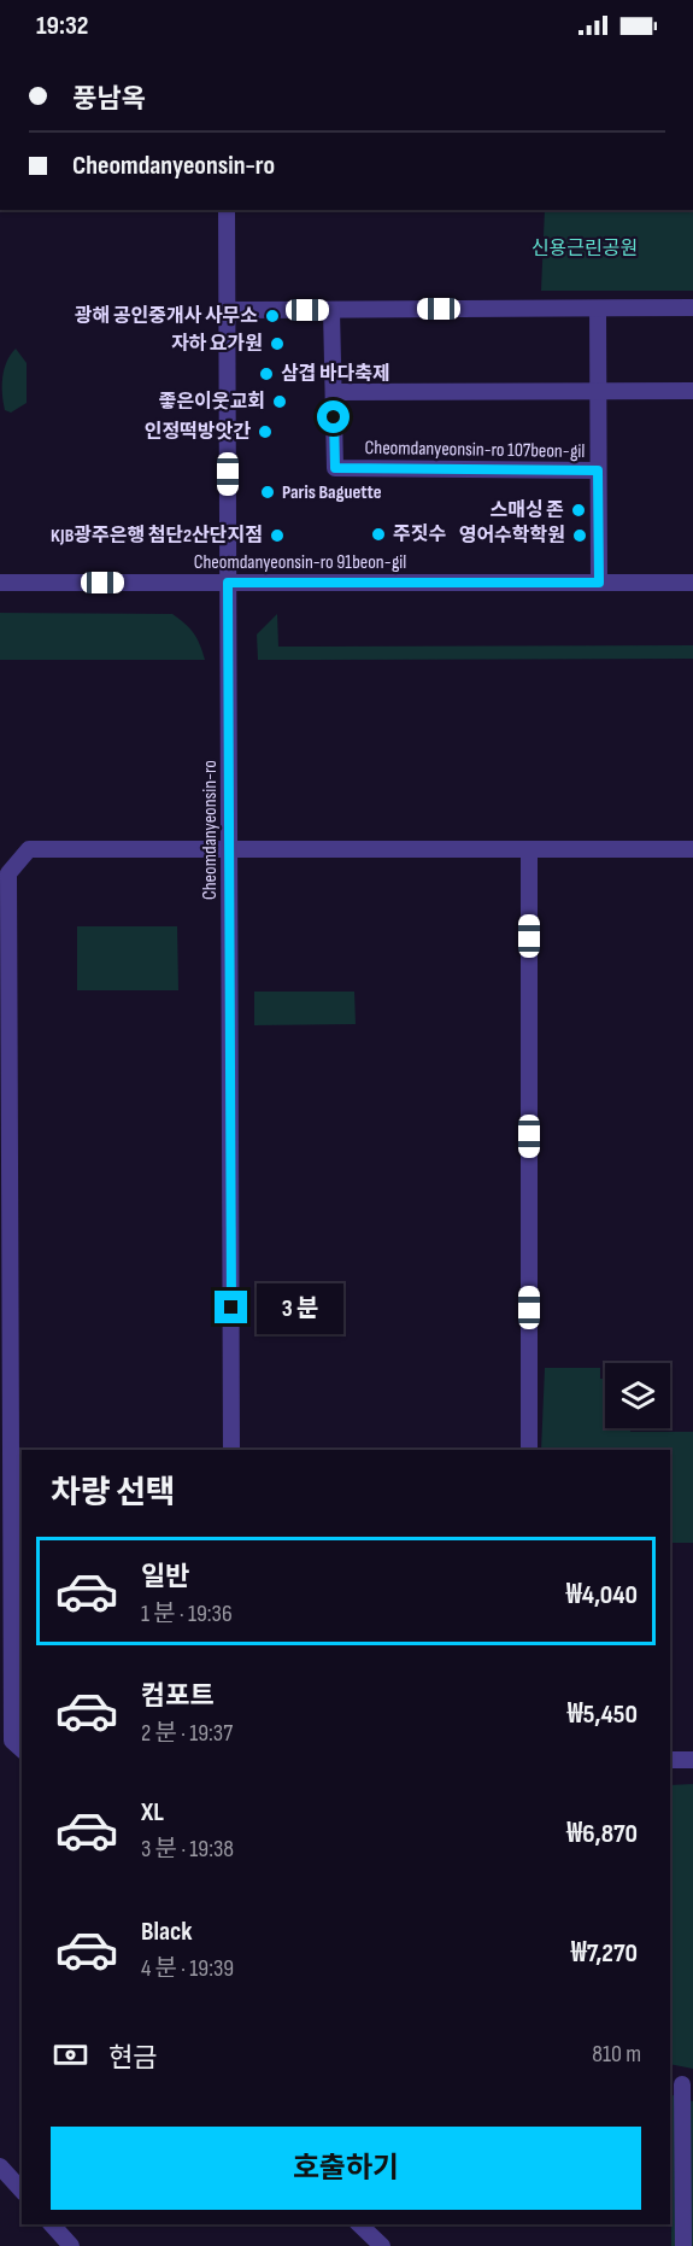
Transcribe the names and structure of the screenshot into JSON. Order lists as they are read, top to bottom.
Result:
{
  "streets": {
    "street": ["Cheomdanyeonsin-ro 107beon-gil", "Cheomdanyeonsin-ro 91beon-gil", "Cheomdanyeonsin-ro"]
  },
  "crossings": [
    ["Cheomdanyeonsin-ro 91beon-gil", "Cheomdanyeonsin-ro"]
  ],
  "parks": ["신용근린공원"],
  "places": [
    "광해 공인중개사 사무소",
    "자하 요가원",
    "삼겹 바다축제",
    "좋은이웃교회",
    "인정떡방앗간",
    "Paris Baguette",
    "스매싱 존",
    "주짓수",
    "KJB광주은행 첨단2산단지점",
    "영어수학학원"
  ],
  "page": {
    "status": "19:32",
    "banner": ["풍남옥", "Cheomdanyeonsin-ro"],
    "bubble": "3 분",
    "heading": "차량 선택",
    "list": [
      {
        "name": "일반",
        "note": "1 분 · 19:36",
        "value": "₩4,040"
      },
      {
        "name": "컴포트",
        "note": "2 분 · 19:37",
        "value": "₩5,450"
      },
      {
        "name": "XL",
        "note": "3 분 · 19:38",
        "value": "₩6,870"
      },
      {
        "name": "Black",
        "note": "4 분 · 19:39",
        "value": "₩7,270"
      }
    ],
    "pay": ["현금", "810 m"],
    "buttons": "호출하기"
  }
}
